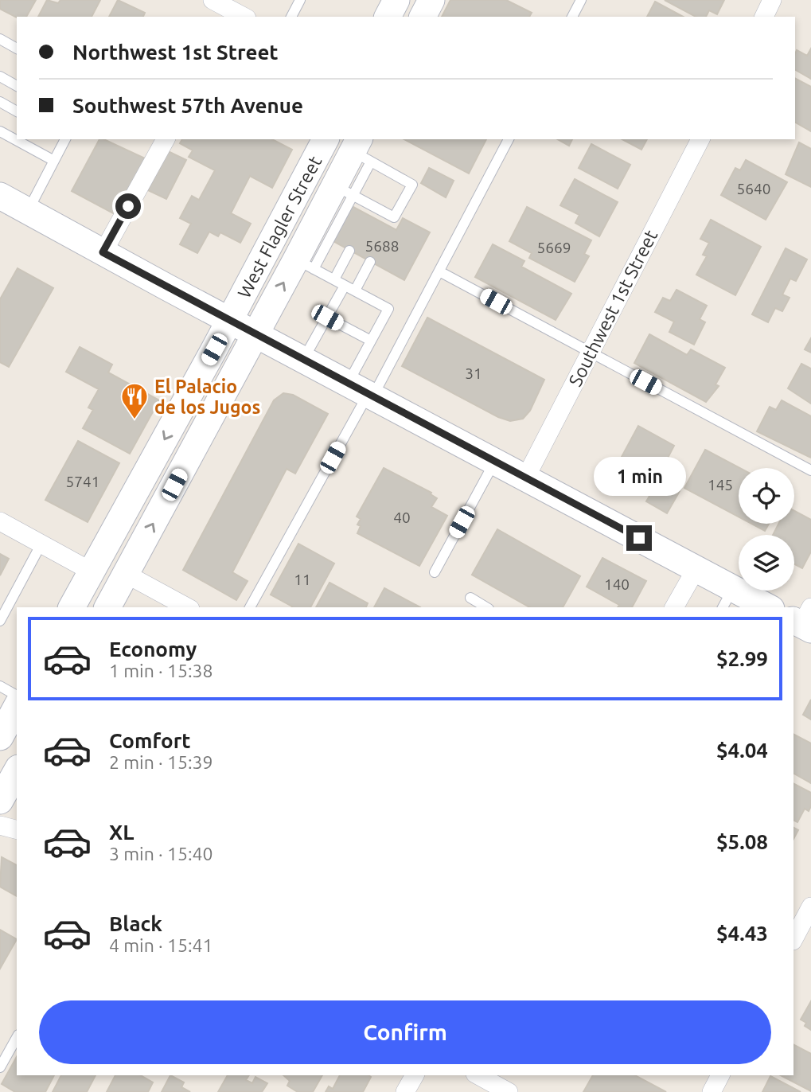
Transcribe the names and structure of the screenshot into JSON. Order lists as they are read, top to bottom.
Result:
{
  "streets": {
    "main road": ["West Flagler Street"],
    "street": ["Southwest 1st Street"]
  },
  "places": {
    "restaurant": ["El Palacio de los Jugos"]
  },
  "house_numbers": [
    "5640",
    "5688",
    "5669",
    "31",
    "5741",
    "145",
    "40",
    "11",
    "140"
  ],
  "page": {
    "banner": ["Northwest 1st Street", "Southwest 57th Avenue"],
    "bubble": "1 min",
    "list": [
      {
        "name": "Economy",
        "note": "1 min · 15:38",
        "value": "$2.99"
      },
      {
        "name": "Comfort",
        "note": "2 min · 15:39",
        "value": "$4.04"
      },
      {
        "name": "XL",
        "note": "3 min · 15:40",
        "value": "$5.08"
      },
      {
        "name": "Black",
        "note": "4 min · 15:41",
        "value": "$4.43"
      }
    ],
    "buttons": "Confirm"
  }
}
